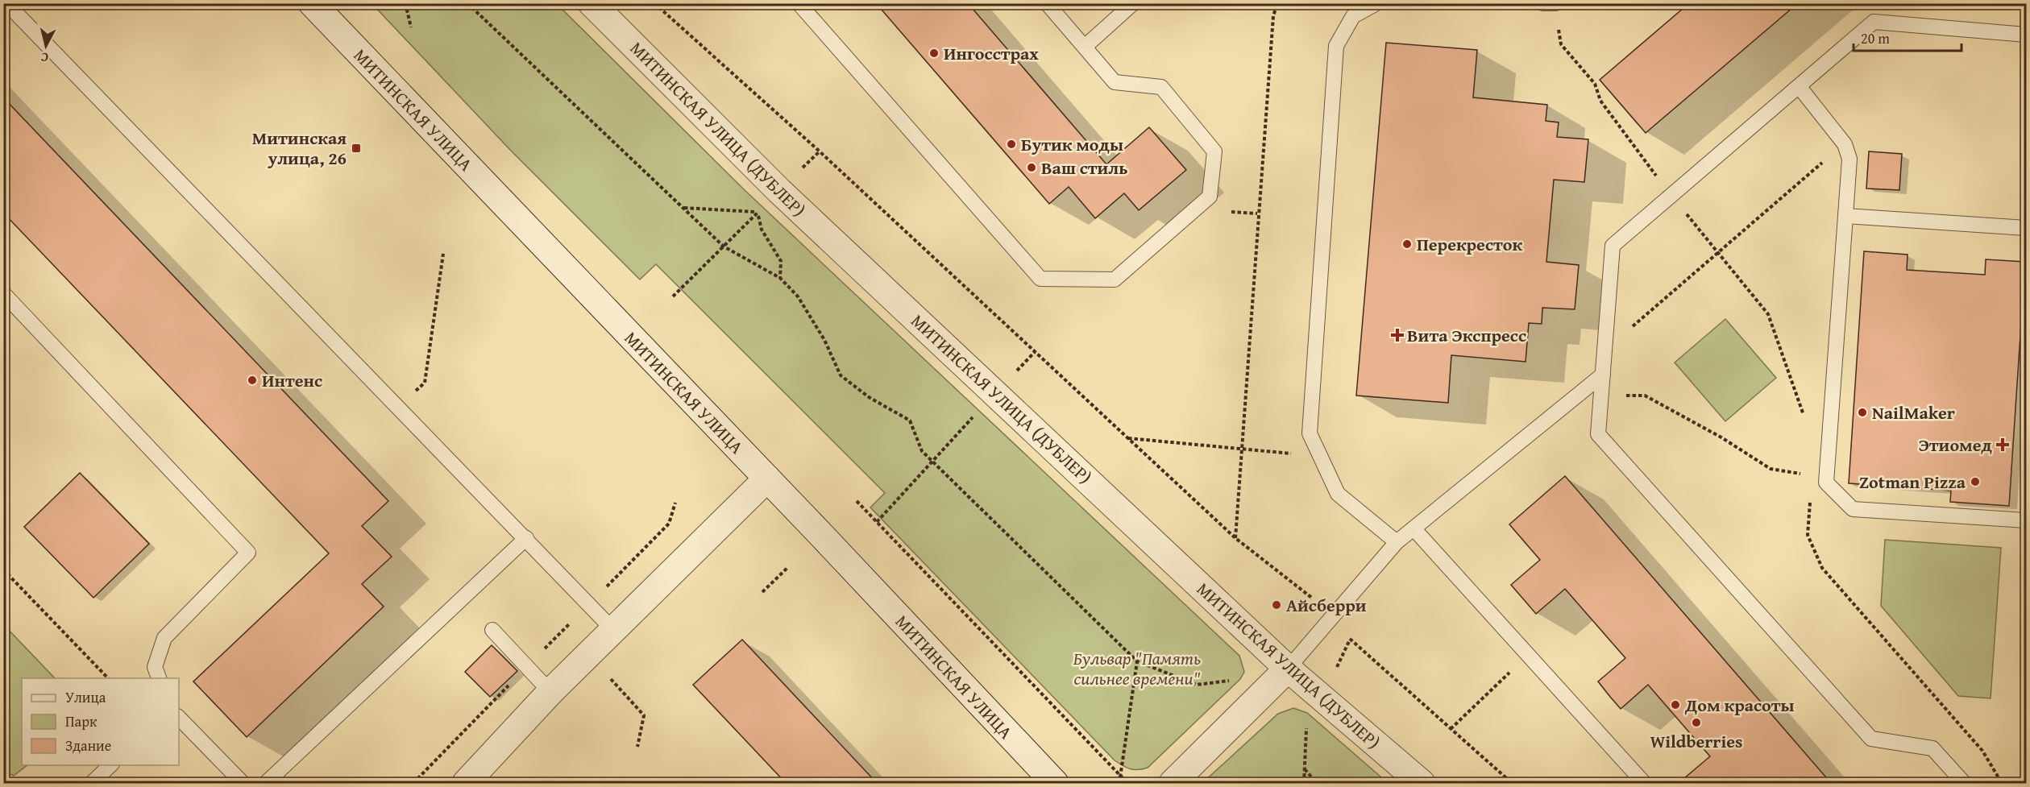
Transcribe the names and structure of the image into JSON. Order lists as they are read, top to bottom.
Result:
{
  "streets": {
    "street": ["МИТИНСКАЯ УЛИЦА", "МИТИНСКАЯ УЛИЦА (ДУБЛЕР)"]
  },
  "parks": ["Бульвар \"Память сильнее времени\""],
  "places": {
    "other": [
      "Ингосстрах",
      "Бутик моды",
      "Ваш стиль",
      "Перекресток",
      "Интенс",
      "NailMaker",
      "Zotman Pizza",
      "Айсберри",
      "Дом красоты",
      "Wildberries"
    ],
    "transit": ["Митинская улица, 26"],
    "health": ["Вита Экспресс", "Этиомед"]
  },
  "legend": ["Улица", "Парк", "Здание"],
  "scale_bar": "20 m",
  "north": "bottom"
}
